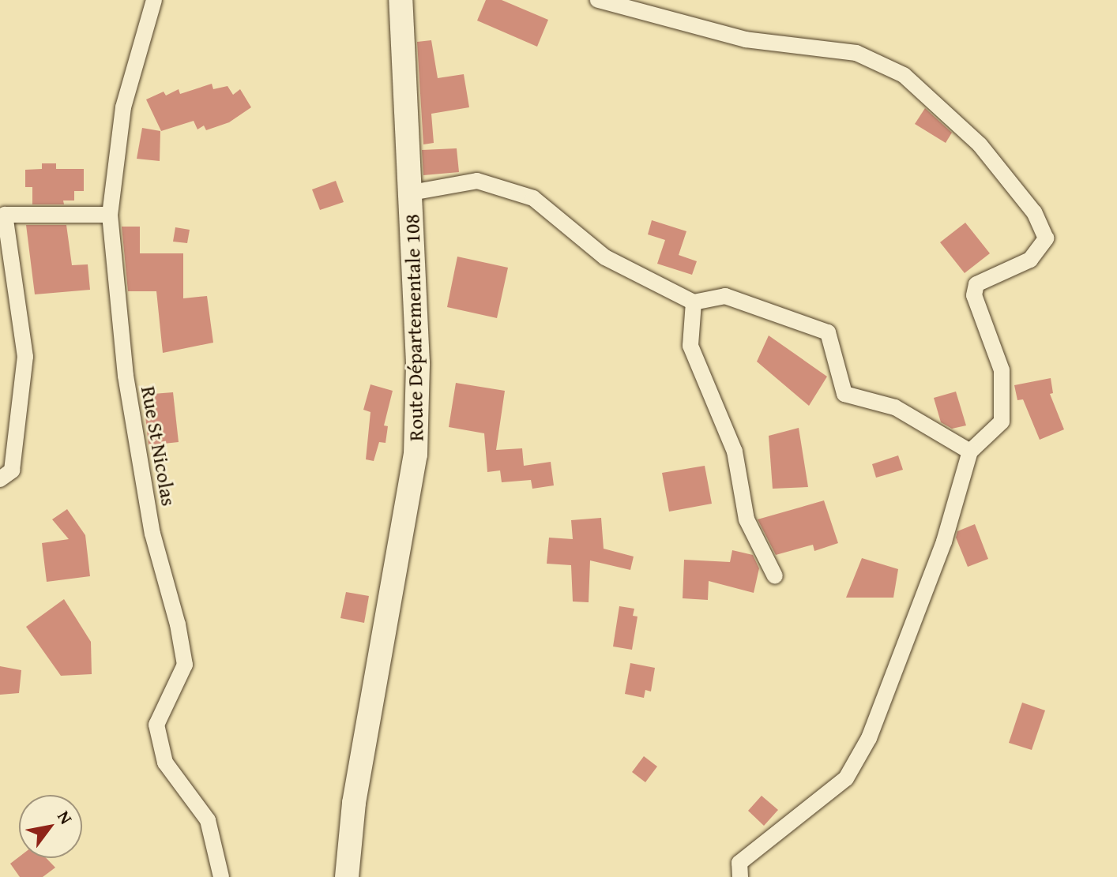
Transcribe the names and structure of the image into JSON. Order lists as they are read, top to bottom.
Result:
{
  "streets": {
    "main road": ["Route Départementale 108"],
    "street": ["Rue St Nicolas"]
  },
  "north": "top right"
}
